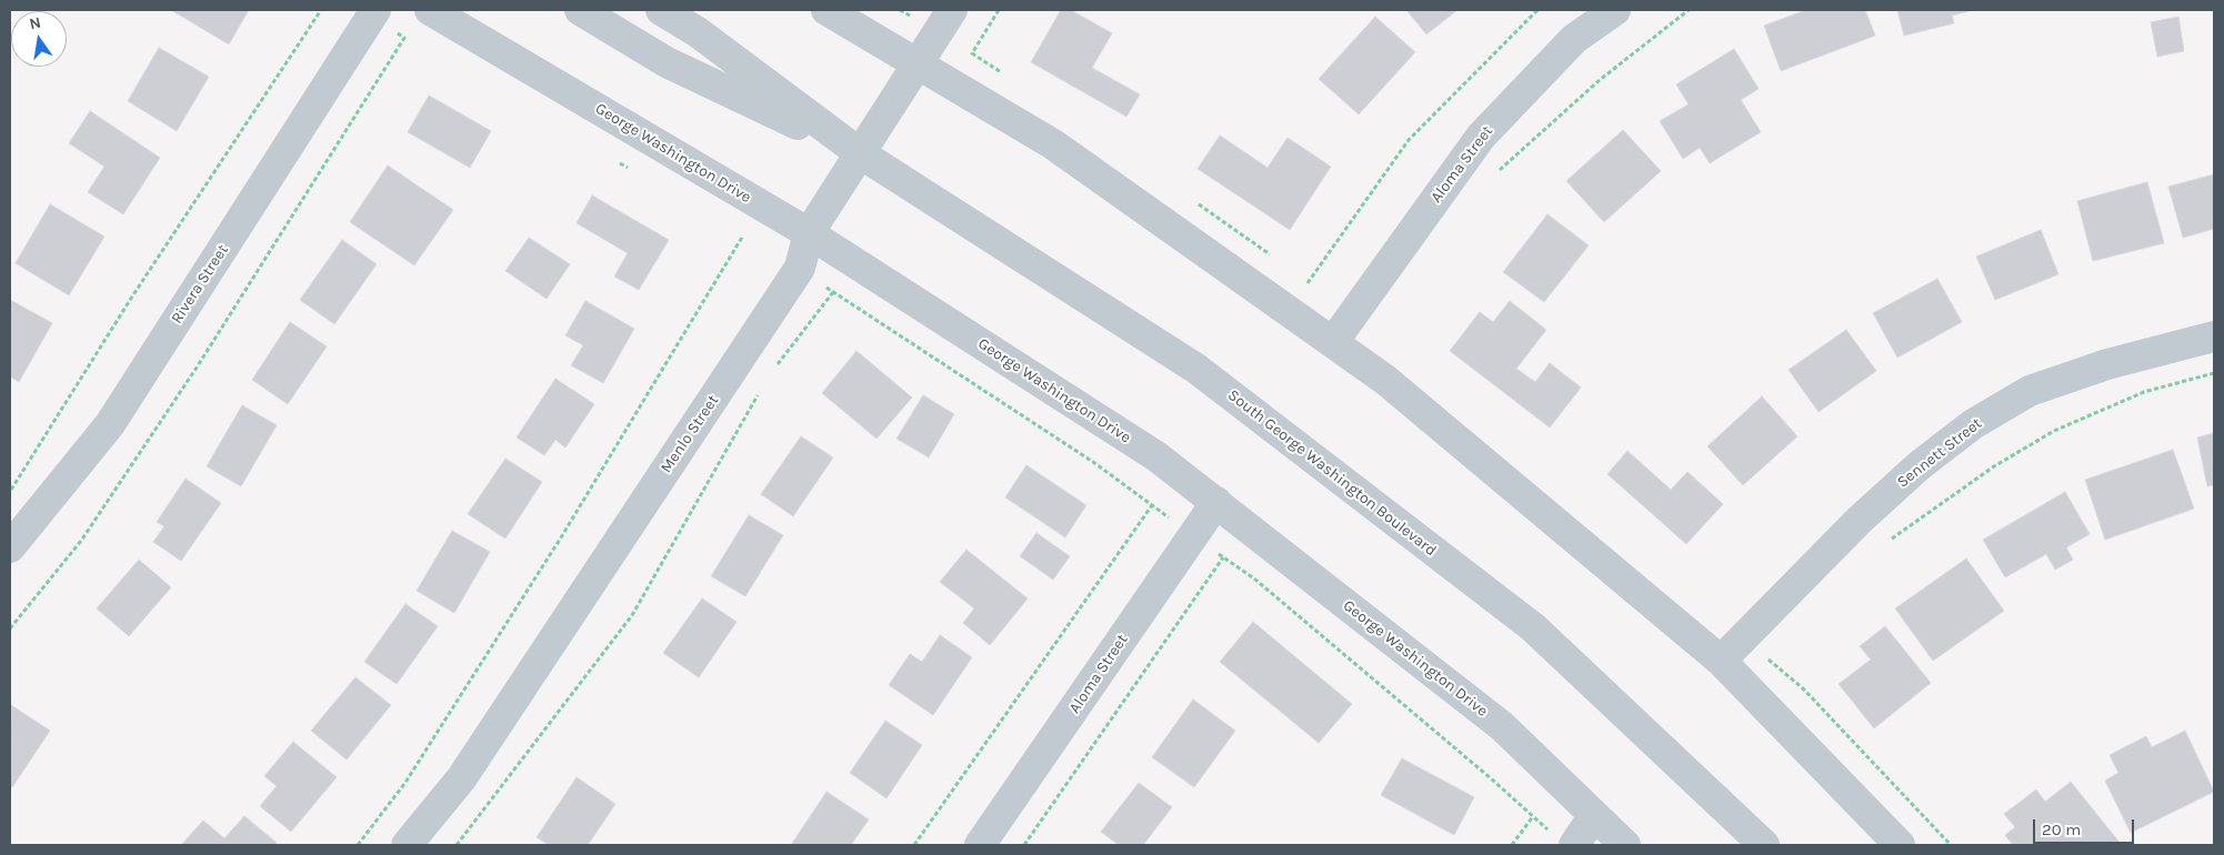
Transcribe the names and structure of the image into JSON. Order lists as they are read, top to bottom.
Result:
{
  "streets": {
    "street": [
      "George Washington Drive",
      "Aloma Street",
      "Rivera Street",
      "Menlo Street",
      "Sennett Street",
      "South George Washington Boulevard"
    ]
  },
  "crossings": [
    ["George Washington Drive", "Aloma Street"],
    ["George Washington Drive", "Menlo Street"],
    ["Menlo Street", "South George Washington Boulevard"]
  ],
  "scale_bar": "20 m",
  "north": "top"
}
